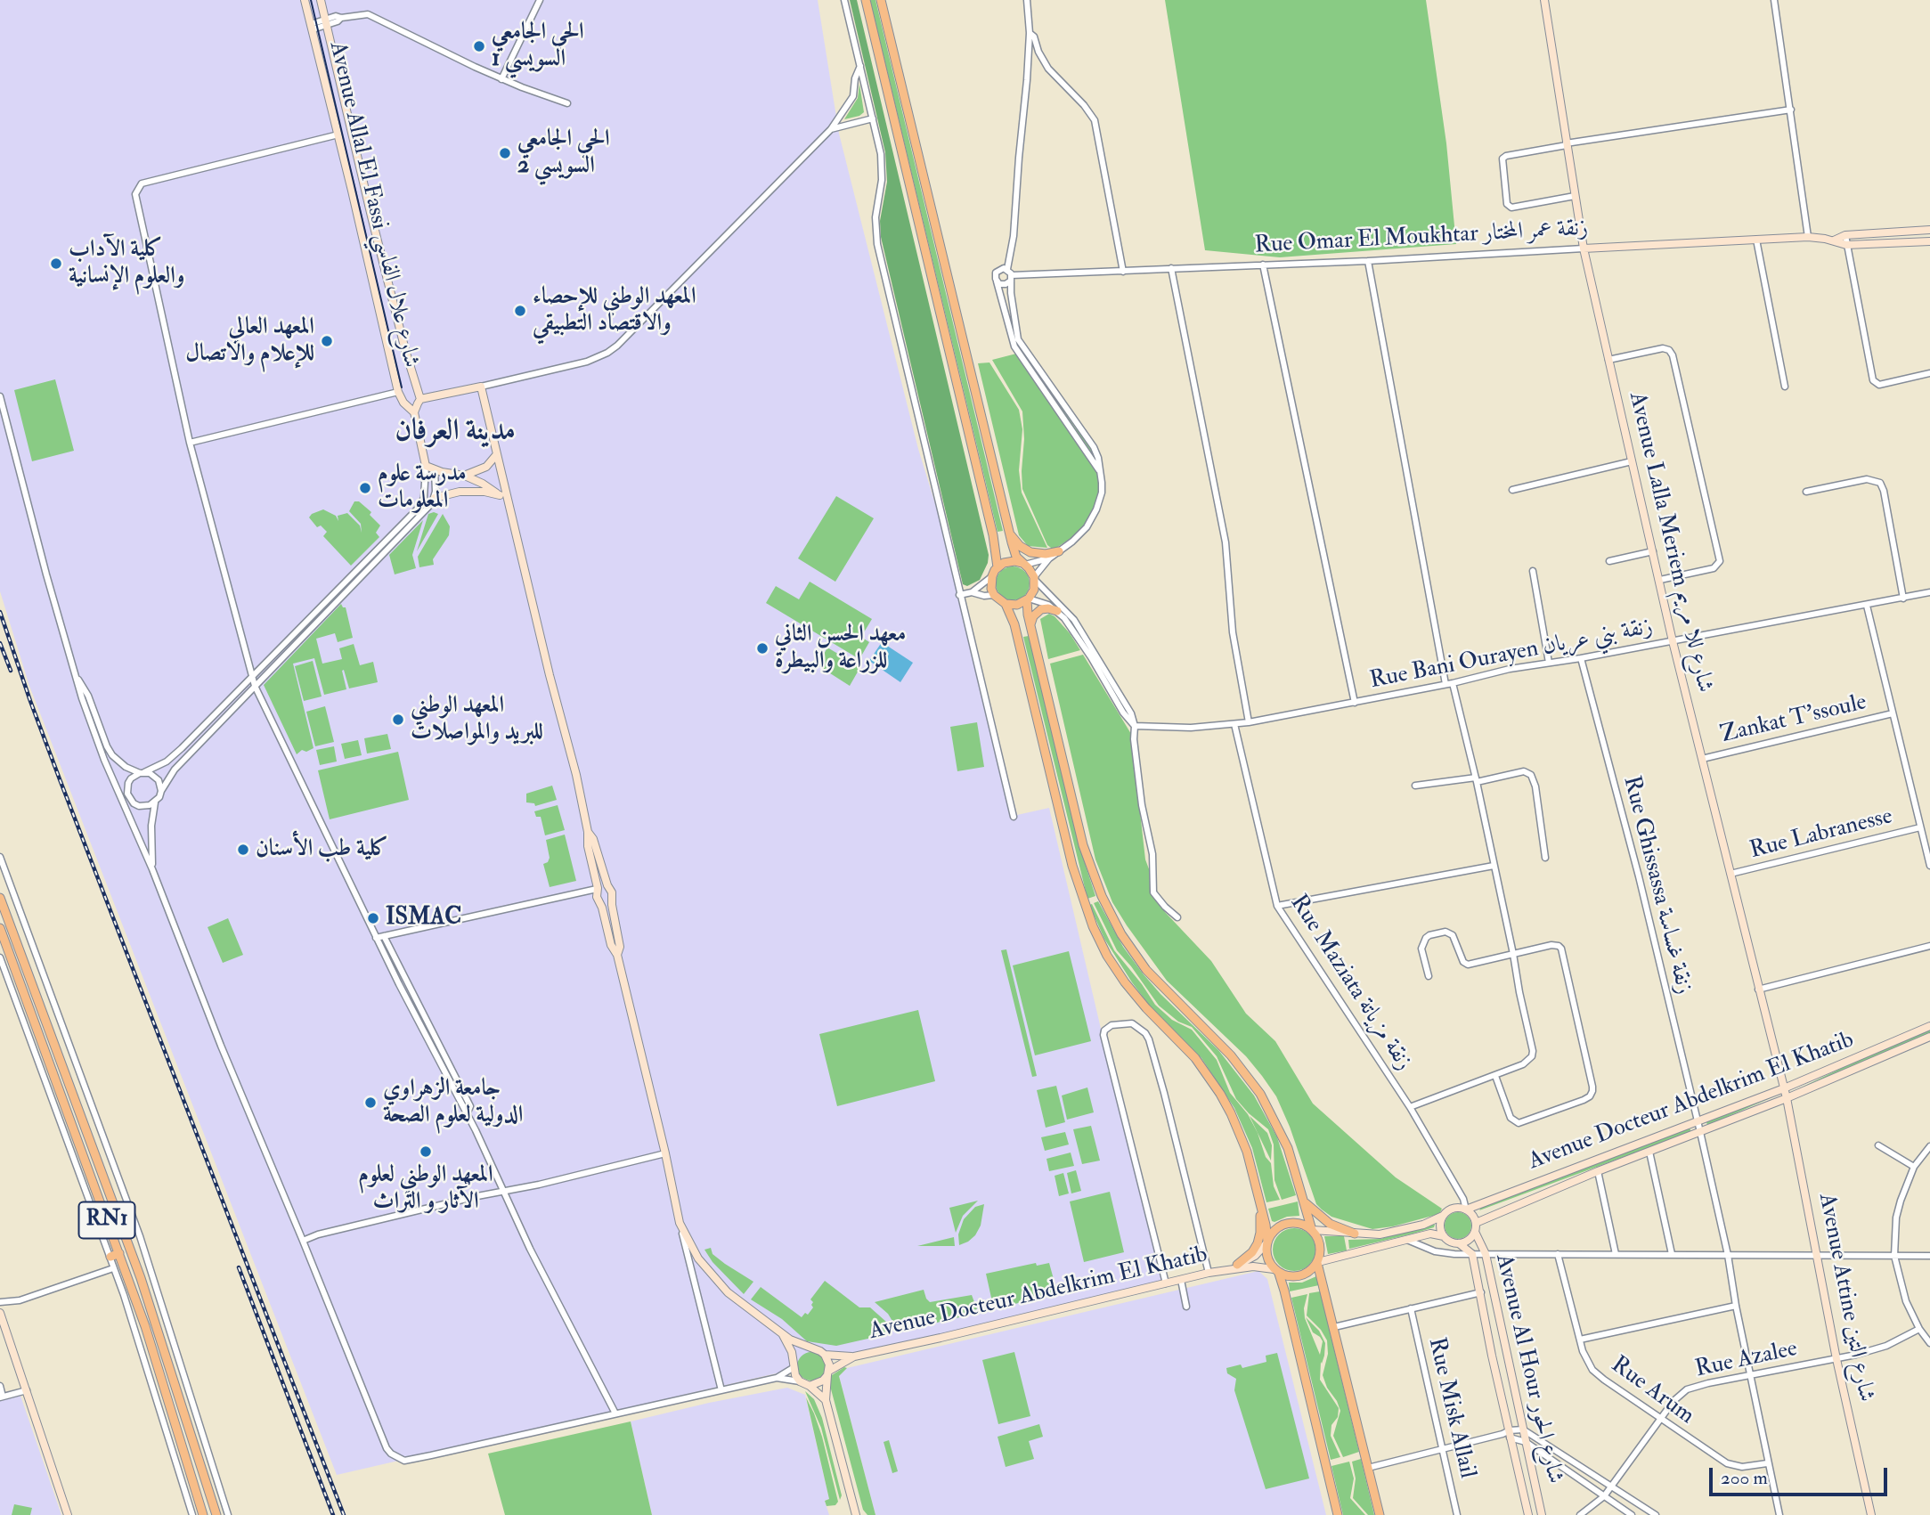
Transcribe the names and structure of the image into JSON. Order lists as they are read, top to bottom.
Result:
{
  "streets": {
    "main road": ["RN1"],
    "street": [
      "Avenue Allal El Fassi شارع علال الفاسي",
      "Rue Omar El Moukhtar زنقة عمر المختار",
      "Avenue Lalla Meriem شارع للا مريم",
      "Rue Bani Ourayen زنقة بني عريان",
      "Zankat T'ssoule",
      "Rue Labranesse",
      "Rue Ghissassa زنقة غساسة",
      "Rue Maziata زنقة مزياتة",
      "Avenue Docteur Abdelkrim El Khatib",
      "Avenue Attine شارع التين",
      "Rue Azalee",
      "Avenue Al Hour شارع الحور",
      "Rue Arum",
      "Rue Misk Allail"
    ]
  },
  "crossings": [
    ["Rue Omar El Moukhtar زنقة عمر المختار", "Avenue Lalla Meriem شارع للا مريم"],
    ["Avenue Lalla Meriem شارع للا مريم", "Rue Bani Ourayen زنقة بني عريان"],
    ["Avenue Lalla Meriem شارع للا مريم", "Zankat T'ssoule"],
    ["Avenue Lalla Meriem شارع للا مريم", "Rue Labranesse"],
    ["Avenue Lalla Meriem شارع للا مريم", "Avenue Docteur Abdelkrim El Khatib"],
    ["Avenue Lalla Meriem شارع للا مريم", "Avenue Attine شارع التين"],
    ["Rue Bani Ourayen زنقة بني عريان", "Rue Ghissassa زنقة غساسة"],
    ["Rue Bani Ourayen زنقة بني عريان", "Rue Maziata زنقة مزياتة"],
    ["Rue Ghissassa زنقة غساسة", "Avenue Docteur Abdelkrim El Khatib"],
    ["Rue Ghissassa زنقة غساسة", "Rue Azalee"],
    ["Rue Ghissassa زنقة غساسة", "Rue Arum"],
    ["Rue Maziata زنقة مزياتة", "Avenue Docteur Abdelkrim El Khatib"],
    ["Rue Maziata زنقة مزياتة", "Avenue Al Hour شارع الحور"],
    ["Avenue Docteur Abdelkrim El Khatib", "Avenue Attine شارع التين"],
    ["Avenue Docteur Abdelkrim El Khatib", "Avenue Al Hour شارع الحور"],
    ["Avenue Attine شارع التين", "Rue Azalee"],
    ["Rue Azalee", "Rue Arum"]
  ],
  "districts": ["مدينة العرفان"],
  "places": [
    "الحي الجامعي السويسي 1",
    "الحي الجامعي السويسي 2",
    "كلية الآداب والعلوم الإنسانية",
    "المعهد الوطني للإحصاء والاقتصاد التطبيقي",
    "المعهد العالي للإعلام والاتصال",
    "مدرسة علوم المعلومات",
    "معهد الحسن الثاني للزراعة والبيطرة",
    "المعهد الوطني للبريد والمواصلات",
    "كلية طب الأسنان",
    "ISMAC",
    "جامعة الزهراوي الدولية لعلوم الصحة",
    "المعهد الوطني لعلوم الآثار و التراث"
  ],
  "scale_bar": "200 m"
}
